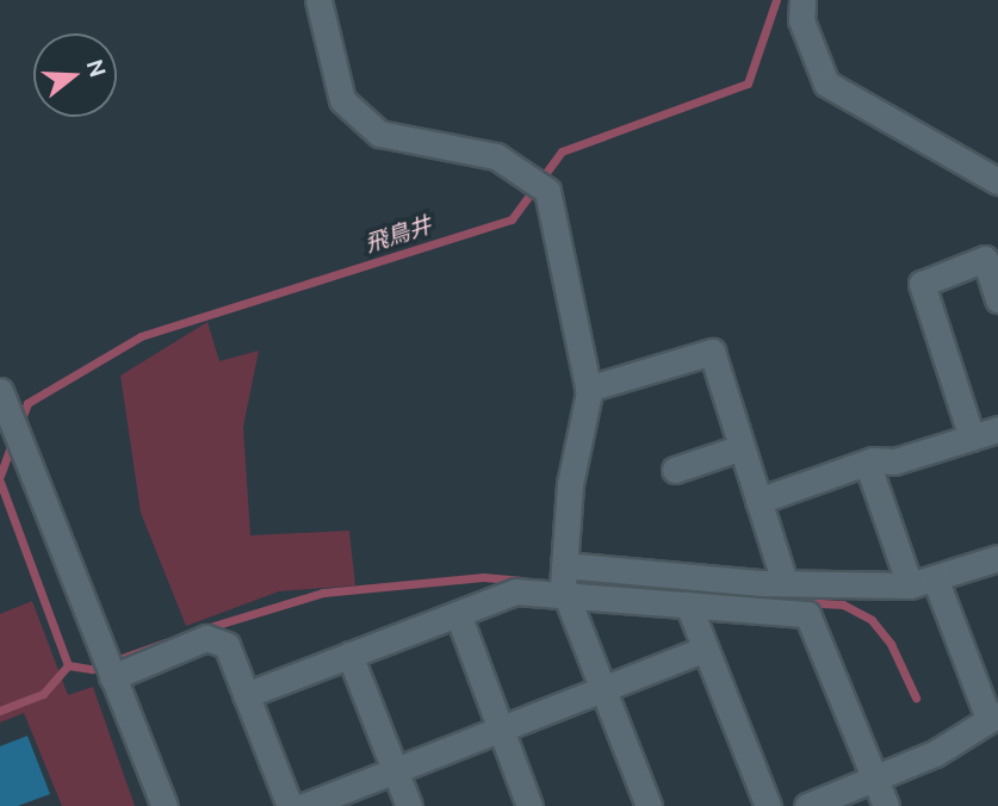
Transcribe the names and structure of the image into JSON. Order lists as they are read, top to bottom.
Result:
{
  "water": ["飛鳥井"],
  "north": "right"
}
